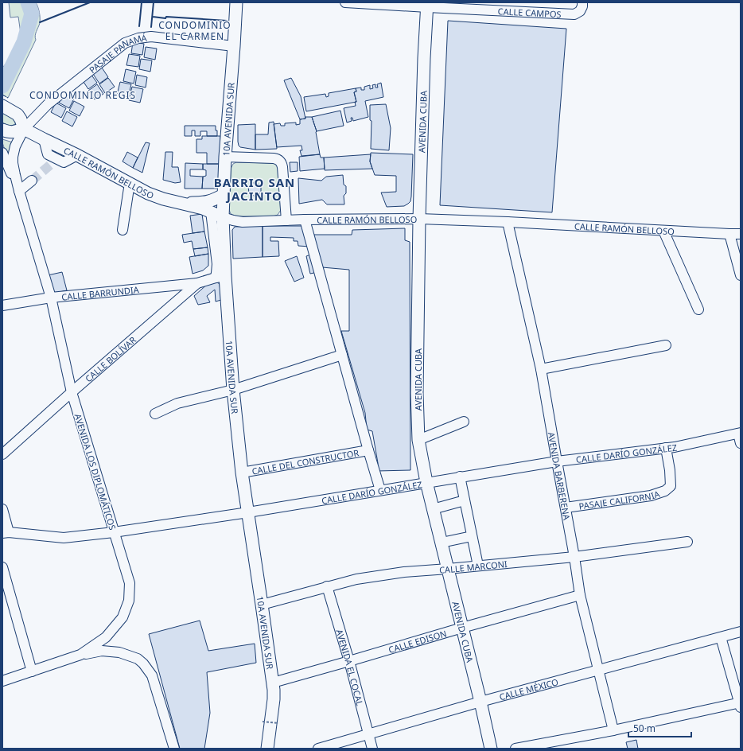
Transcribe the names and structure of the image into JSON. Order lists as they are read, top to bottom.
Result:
{
  "streets": {
    "main road": ["10A AVENIDA SUR", "AVENIDA CUBA", "CALLE RAMÓN BELLOSO"],
    "street": [
      "CALLE CAMPOS",
      "PASAJE PANAMÁ",
      "CALLE BARRUNDIA",
      "CALLE BOLÍVAR",
      "CALLE DARÍO GONZÁLEZ",
      "CALLE DEL CONSTRUCTOR",
      "AVENIDA LOS DIPLOMÁTICOS",
      "AVENIDA BARBERENA",
      "PASAJE CALIFORNIA",
      "CALLE MARCONI",
      "CALLE EDISON",
      "AVENIDA EL COCAL",
      "CALLE MÉXICO"
    ]
  },
  "crossings": [
    ["CALLE CAMPOS", "AVENIDA CUBA"],
    ["PASAJE PANAMÁ", "10A AVENIDA SUR"],
    ["PASAJE PANAMÁ", "CALLE RAMÓN BELLOSO"],
    ["PASAJE PANAMÁ", "AVENIDA LOS DIPLOMÁTICOS"],
    ["10A AVENIDA SUR", "CALLE RAMÓN BELLOSO"],
    ["10A AVENIDA SUR", "CALLE BOLÍVAR"],
    ["10A AVENIDA SUR", "CALLE DARÍO GONZÁLEZ"],
    ["10A AVENIDA SUR", "CALLE DEL CONSTRUCTOR"],
    ["10A AVENIDA SUR", "CALLE MARCONI"],
    ["10A AVENIDA SUR", "CALLE EDISON"],
    ["AVENIDA CUBA", "CALLE RAMÓN BELLOSO"],
    ["AVENIDA CUBA", "CALLE DARÍO GONZÁLEZ"],
    ["AVENIDA CUBA", "CALLE MARCONI"],
    ["AVENIDA CUBA", "CALLE EDISON"],
    ["AVENIDA CUBA", "CALLE MÉXICO"],
    ["CALLE RAMÓN BELLOSO", "AVENIDA LOS DIPLOMÁTICOS"],
    ["CALLE RAMÓN BELLOSO", "AVENIDA BARBERENA"],
    ["CALLE BARRUNDIA", "CALLE BOLÍVAR"],
    ["CALLE BARRUNDIA", "AVENIDA LOS DIPLOMÁTICOS"],
    ["CALLE BOLÍVAR", "AVENIDA LOS DIPLOMÁTICOS"],
    ["CALLE DARÍO GONZÁLEZ", "AVENIDA LOS DIPLOMÁTICOS"],
    ["CALLE DARÍO GONZÁLEZ", "AVENIDA BARBERENA"],
    ["CALLE DARÍO GONZÁLEZ", "PASAJE CALIFORNIA"],
    ["AVENIDA BARBERENA", "PASAJE CALIFORNIA"],
    ["AVENIDA BARBERENA", "CALLE MARCONI"],
    ["AVENIDA BARBERENA", "CALLE EDISON"],
    ["AVENIDA BARBERENA", "CALLE MÉXICO"],
    ["CALLE MARCONI", "AVENIDA EL COCAL"],
    ["CALLE EDISON", "AVENIDA EL COCAL"],
    ["AVENIDA EL COCAL", "CALLE MÉXICO"]
  ],
  "districts": ["CONDOMINIO EL CARMEN", "CONDOMINIO REGIS", "BARRIO SAN JACINTO"],
  "scale_bar": "50 m"
}
